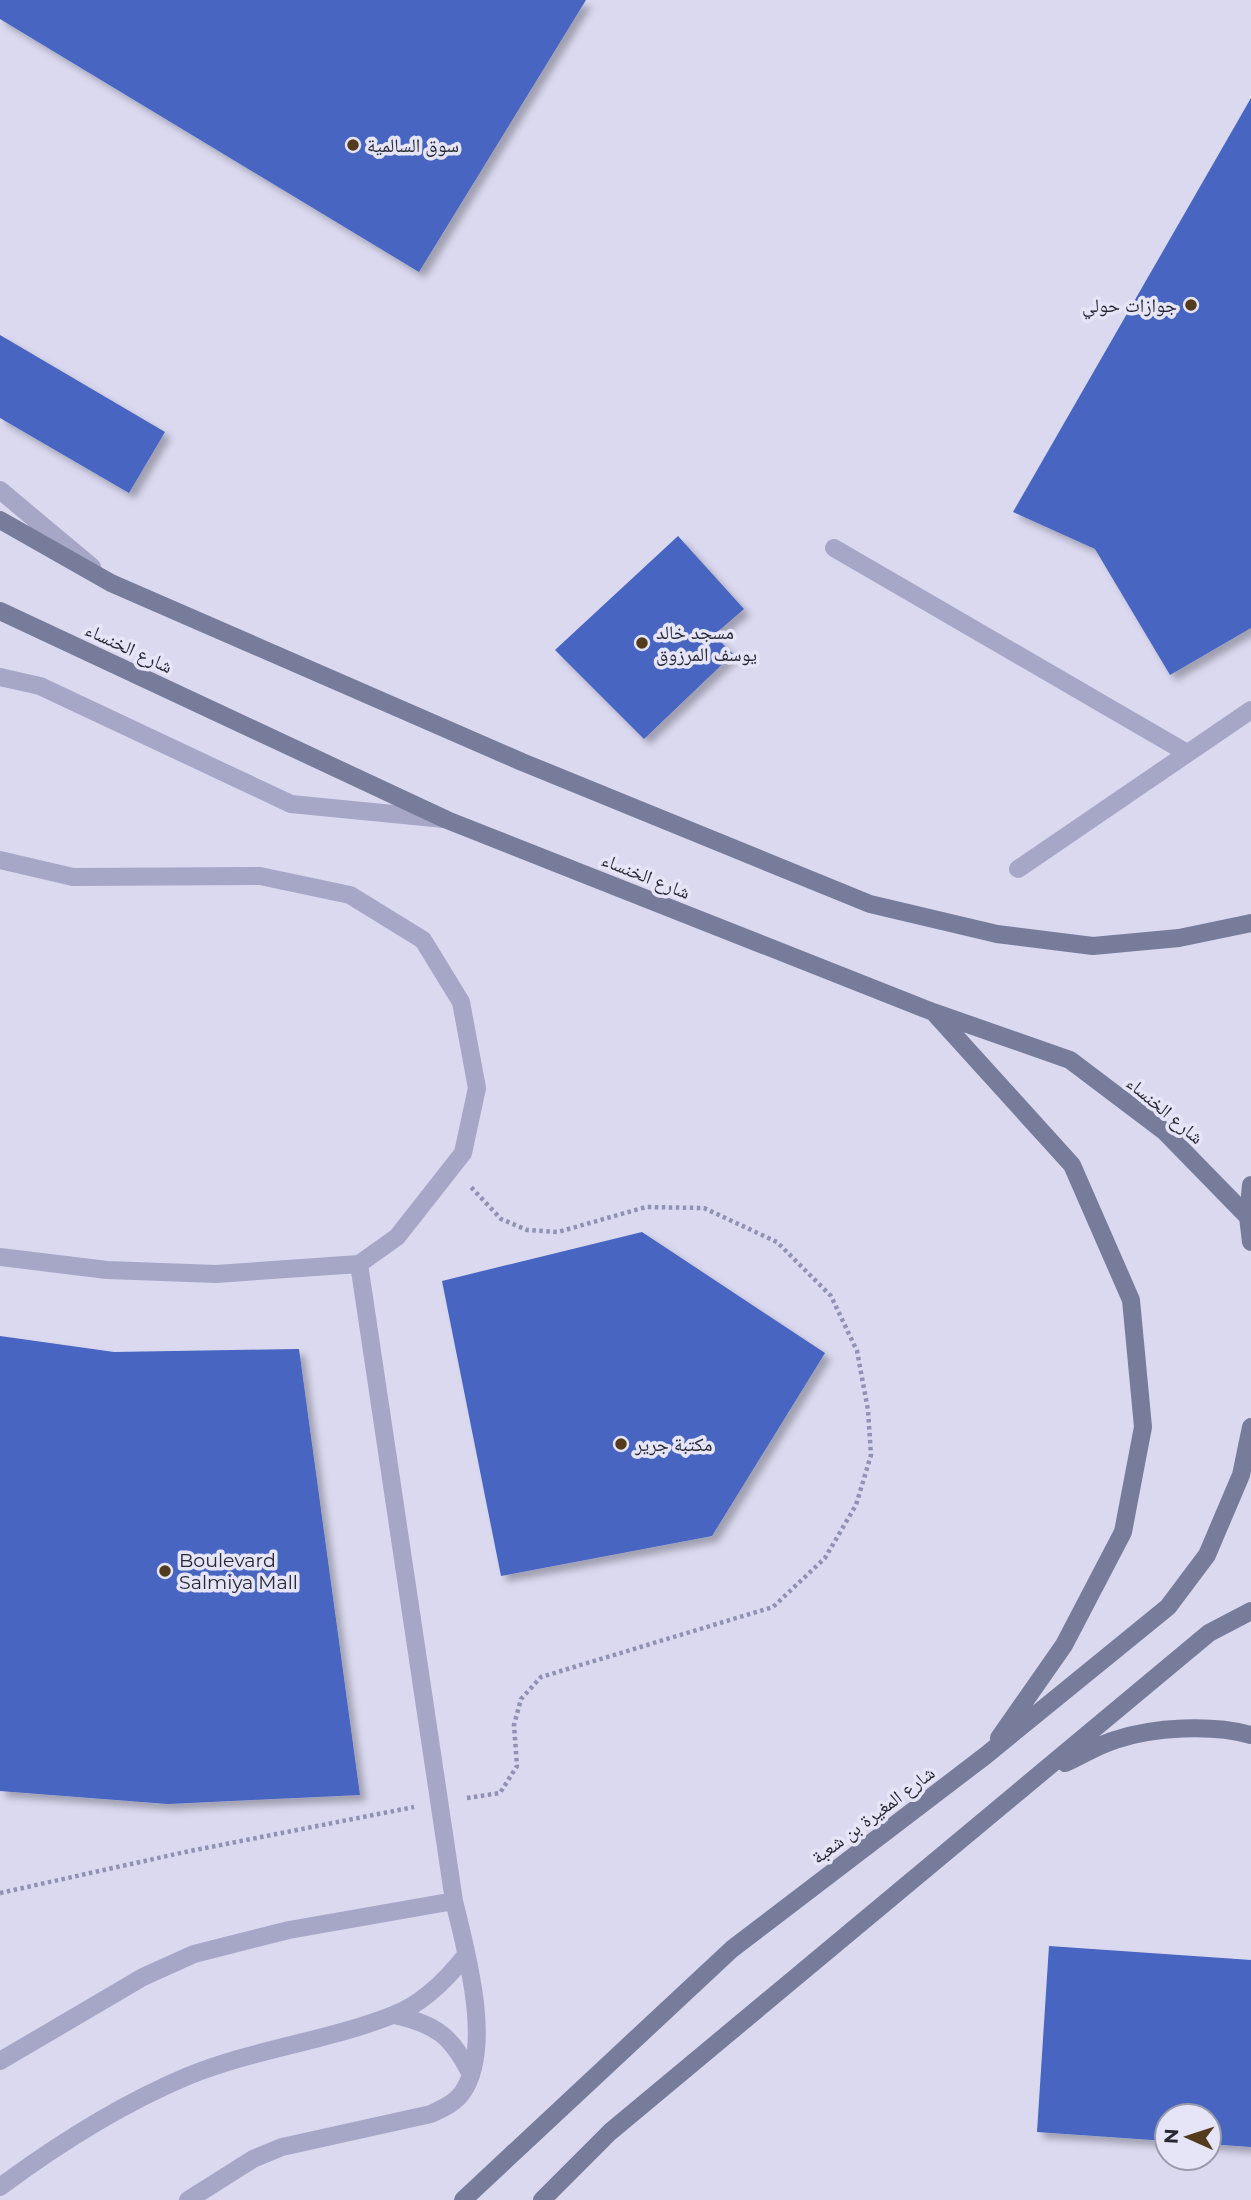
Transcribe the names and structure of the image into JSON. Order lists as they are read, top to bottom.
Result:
{
  "streets": {
    "main road": ["شارع الخنساء", "شارع المغيرة بن شعبة"]
  },
  "places": [
    "سوق السالمية",
    "جوازات حولي",
    "مسجد خالد يوسف المرزوق",
    "مكتبة جرير",
    "Boulevard Salmiya Mall"
  ],
  "north": "left"
}
